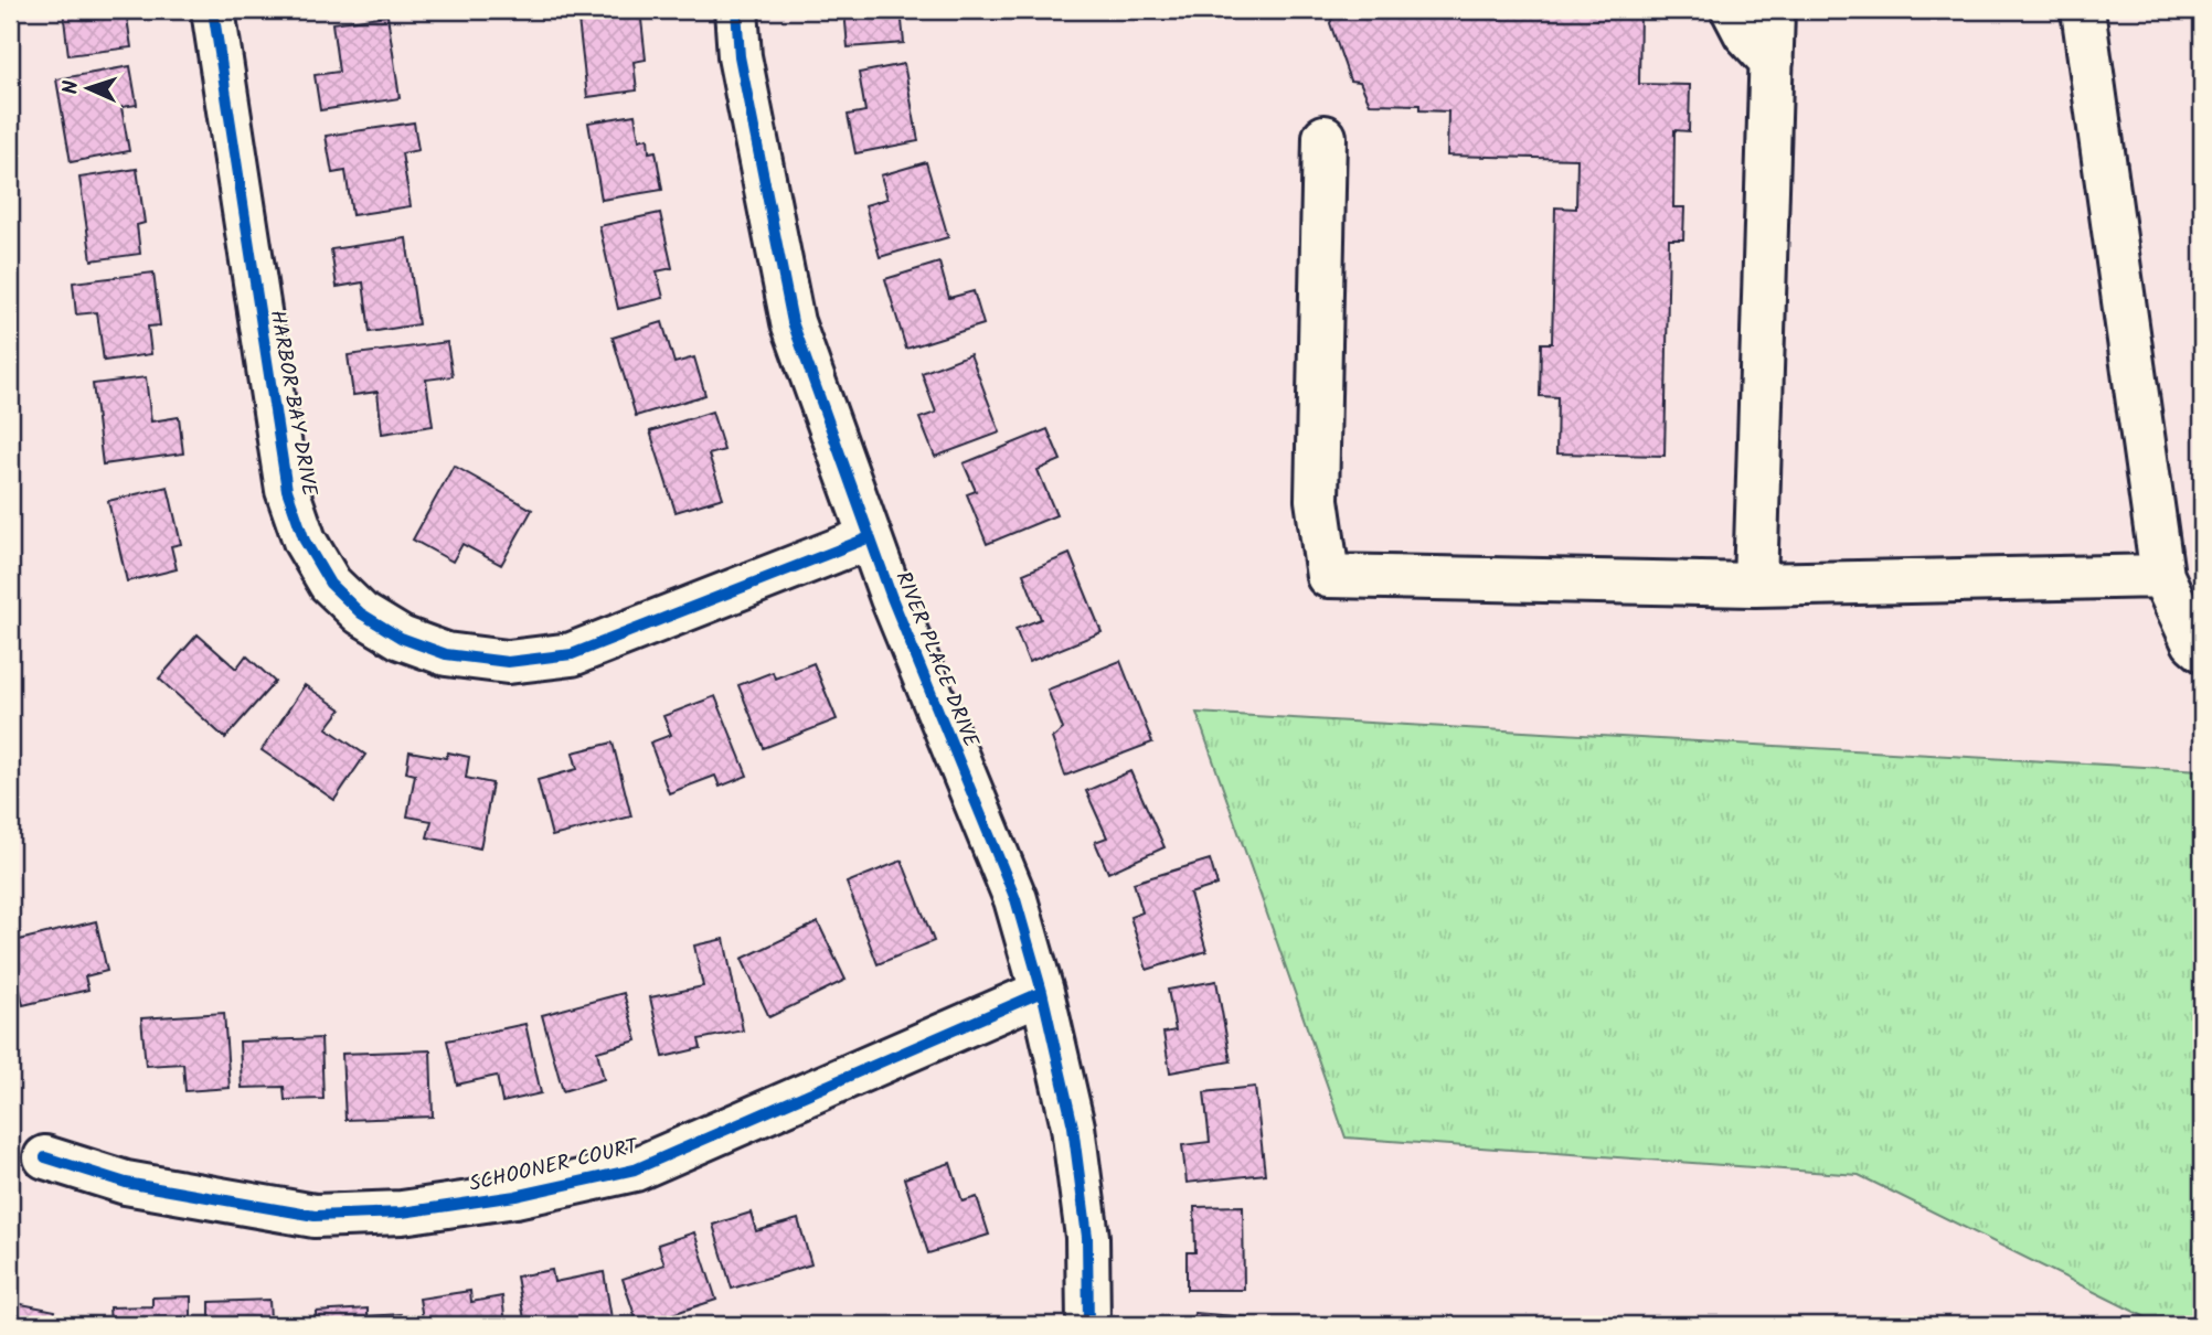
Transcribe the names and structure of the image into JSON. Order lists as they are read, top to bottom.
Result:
{
  "streets": {
    "street": ["HARBOR BAY DRIVE", "RIVER PLACE DRIVE", "SCHOONER COURT"]
  },
  "crossings": [
    ["HARBOR BAY DRIVE", "RIVER PLACE DRIVE"],
    ["RIVER PLACE DRIVE", "SCHOONER COURT"]
  ],
  "north": "left"
}
